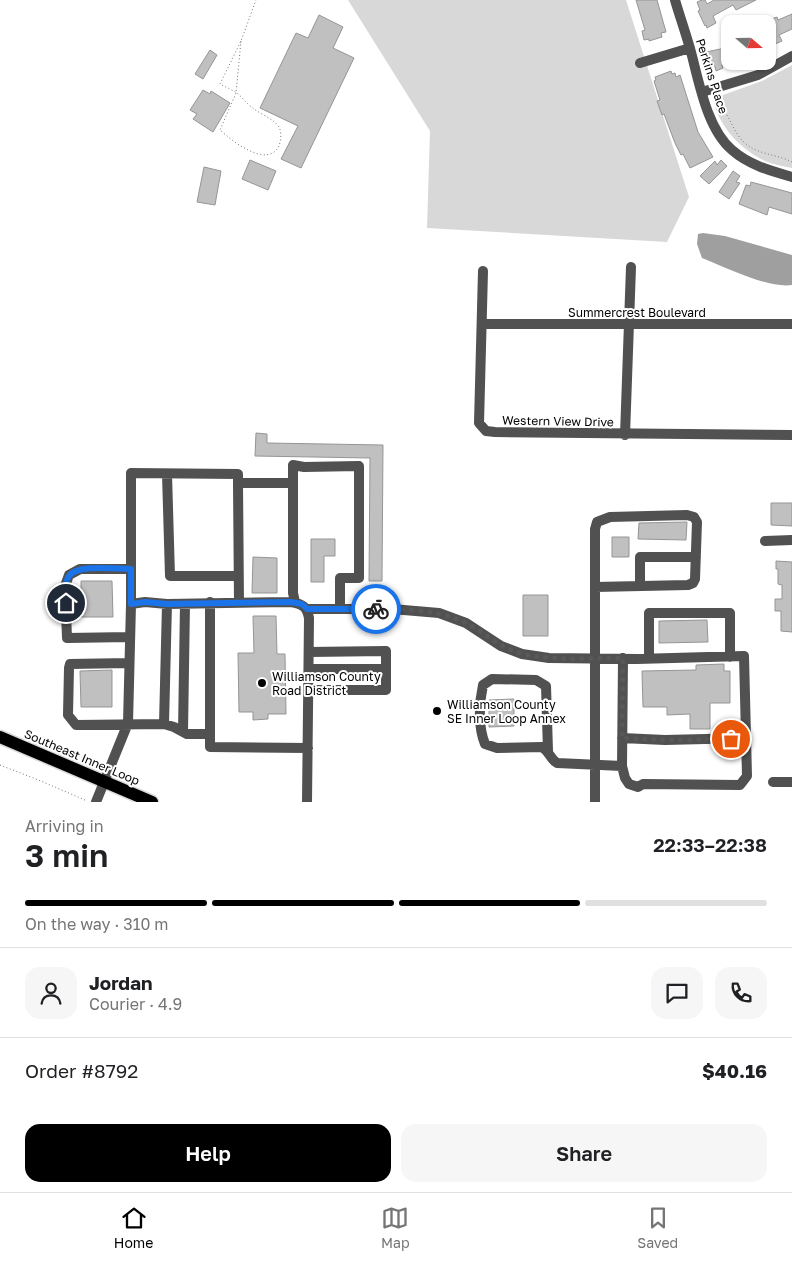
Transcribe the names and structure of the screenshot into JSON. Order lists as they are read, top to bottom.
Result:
{
  "streets": {
    "main road": ["Southeast Inner Loop"],
    "street": ["Perkins Place", "Summercrest Boulevard", "Western View Drive"]
  },
  "crossings": [
    ["Summercrest Boulevard", "Western View Drive"]
  ],
  "places": ["Williamson County Road District", "Williamson County SE Inner Loop Annex"],
  "north": "right",
  "page": {
    "heading": ["3 min", "Arriving in", "22:33–22:38"],
    "panel": [
      "Jordan",
      "Courier · 4.9",
      "Order #8792",
      "$40.16"
    ],
    "bar": "On the way · 310 m",
    "buttons": ["Help", "Share"],
    "tabs": ["Home", "Map", "Saved"]
  }
}
